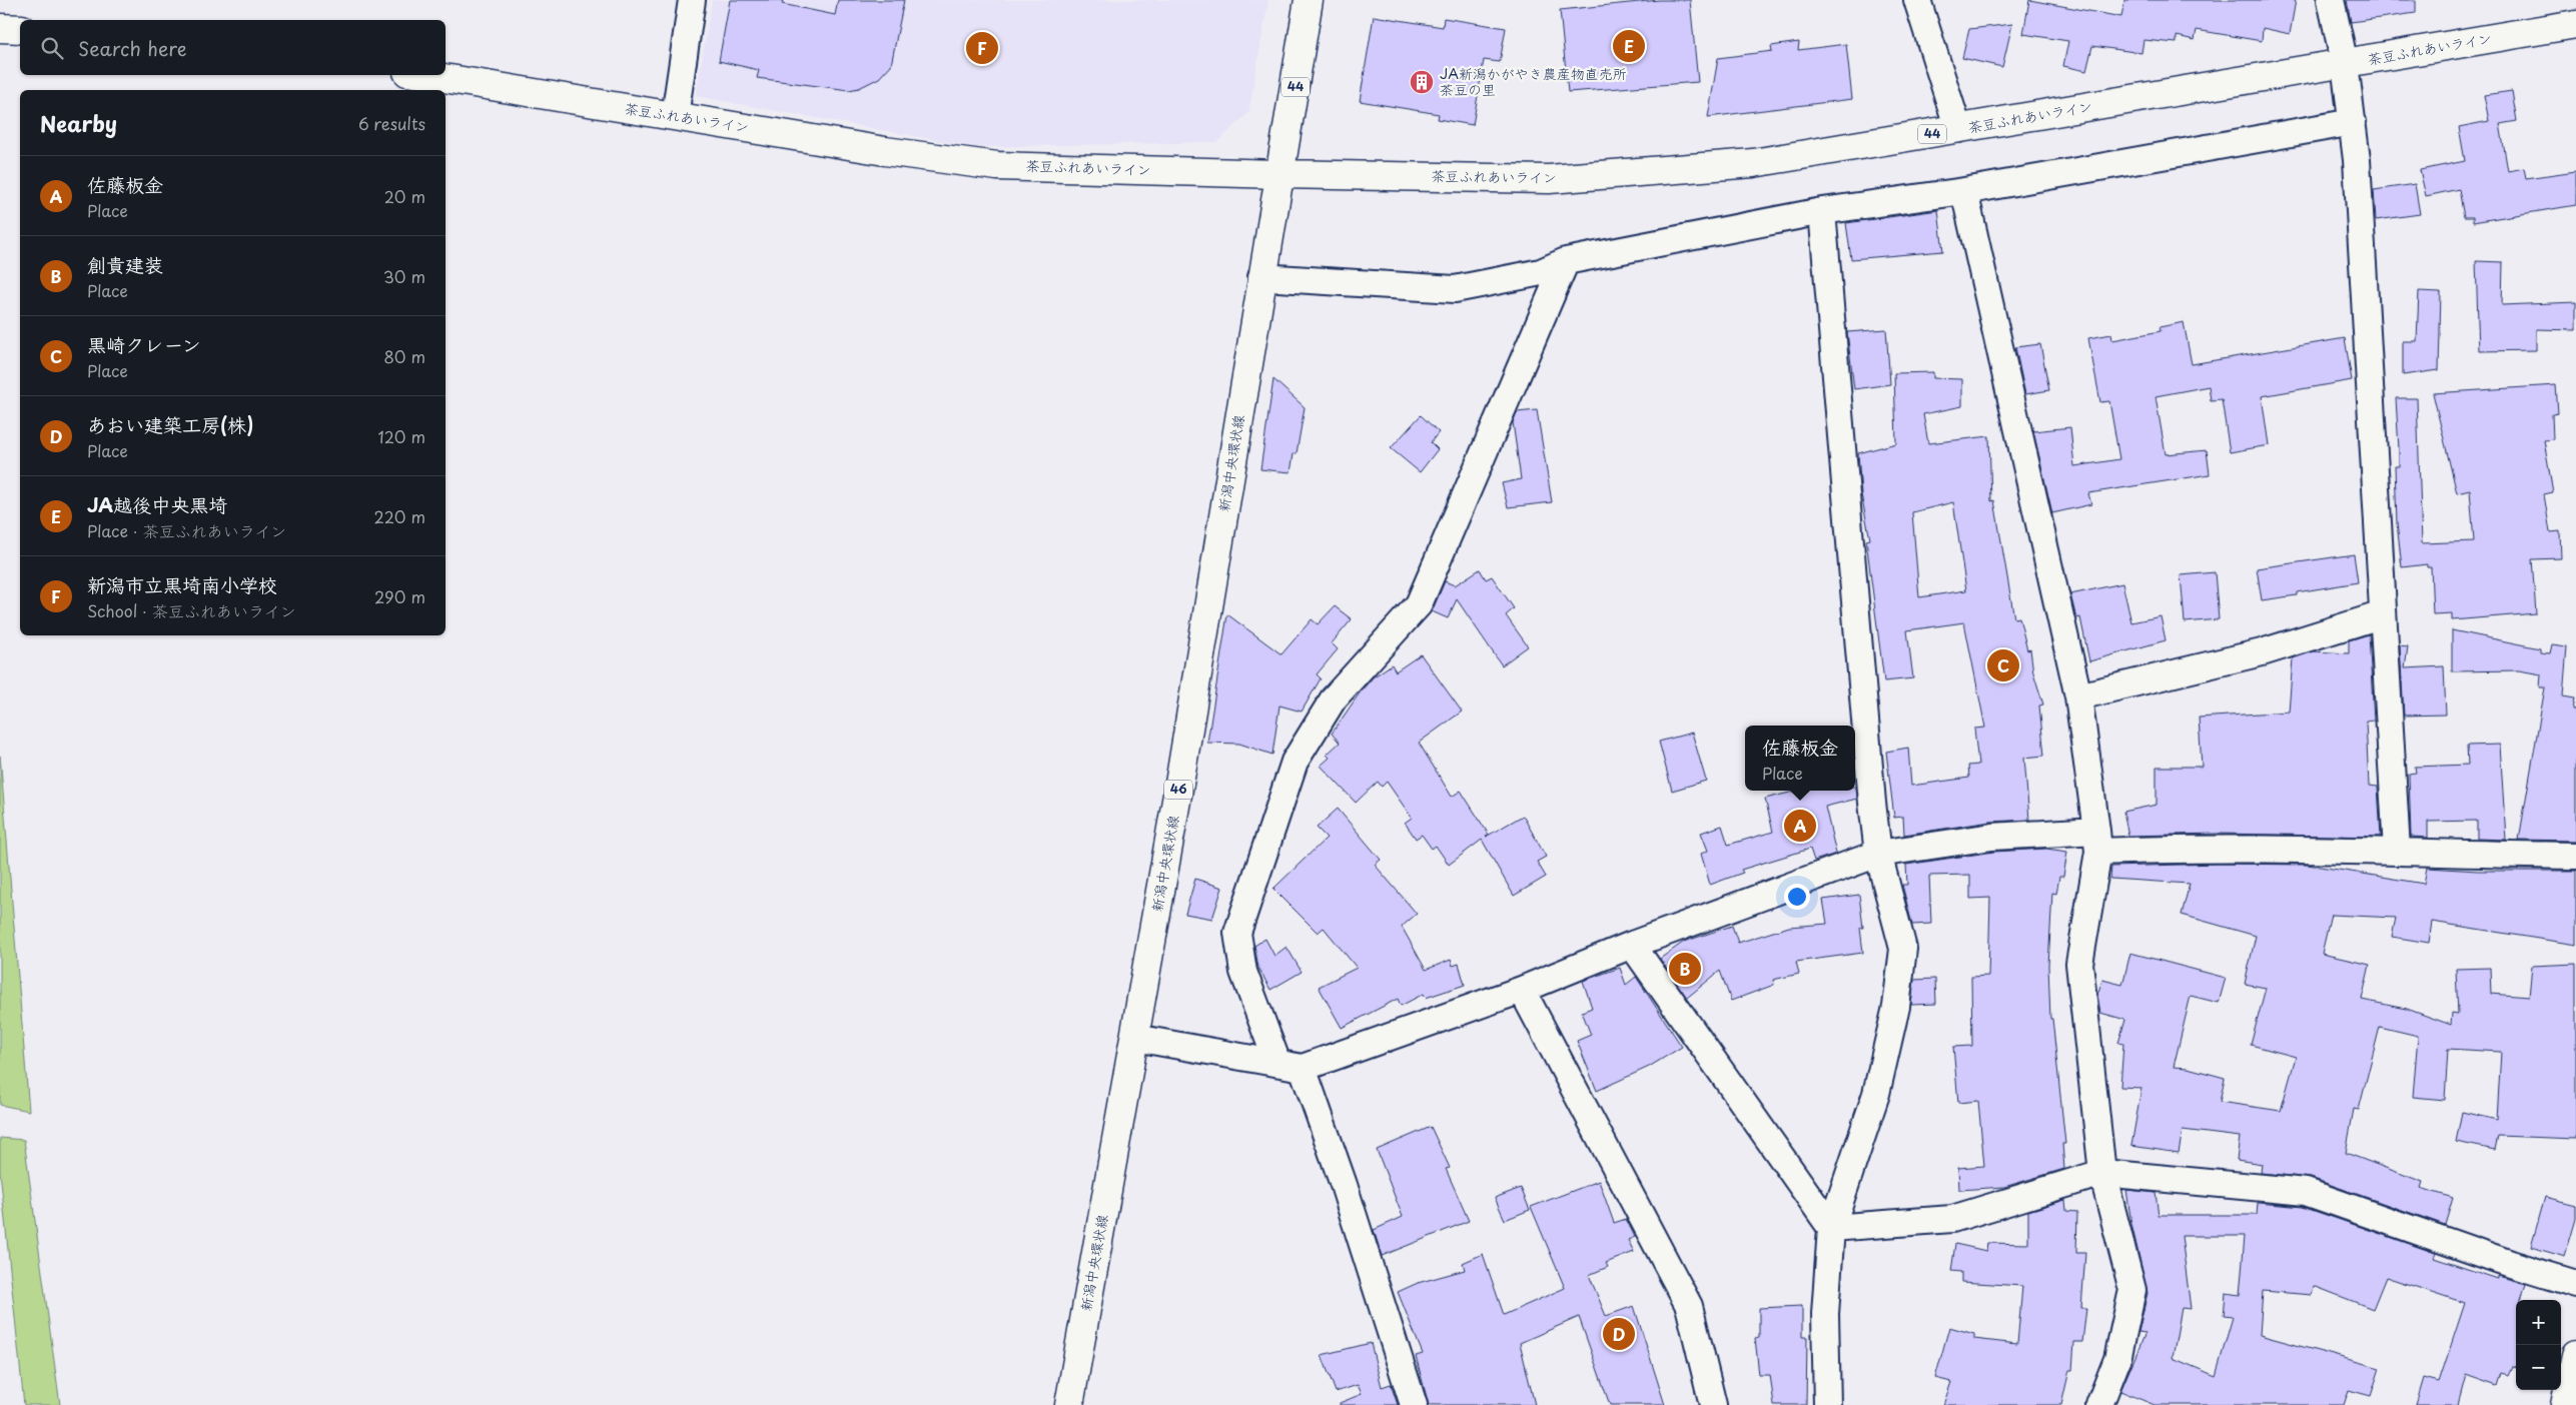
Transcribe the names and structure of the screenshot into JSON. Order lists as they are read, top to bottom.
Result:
{
  "streets": {
    "main road": [
      "茶豆ふれあいライン",
      "44",
      "新潟中央環状線",
      "46"
    ]
  },
  "crossings": [
    ["茶豆ふれあいライン", "44"],
    ["茶豆ふれあいライン", "新潟中央環状線"],
    ["44", "新潟中央環状線"]
  ],
  "places": {
    "building": ["JA新潟かがやき農産物直売所 茶豆の里"]
  },
  "page": {
    "search": "Search here",
    "pins": [
      "E",
      "F",
      "C",
      "A",
      "B",
      "D"
    ],
    "heading": ["Nearby", "6 results"],
    "list": [
      {
        "mark": "A",
        "name": "佐藤板金",
        "note": "Place",
        "value": "20 m"
      },
      {
        "mark": "B",
        "name": "創貴建装",
        "note": "Place",
        "value": "30 m"
      },
      {
        "mark": "C",
        "name": "黒崎クレーン",
        "note": "Place",
        "value": "80 m"
      },
      {
        "mark": "D",
        "name": "あおい建築工房(株)",
        "note": "Place",
        "value": "120 m"
      },
      {
        "mark": "E",
        "name": "JA越後中央黒埼",
        "note": "Place · 茶豆ふれあいライン",
        "value": "220 m"
      },
      {
        "mark": "F",
        "name": "新潟市立黒埼南小学校",
        "note": "School · 茶豆ふれあいライン",
        "value": "290 m"
      }
    ],
    "popup": ["佐藤板金", "Place"],
    "map_buttons": ["+", "−"]
  }
}
